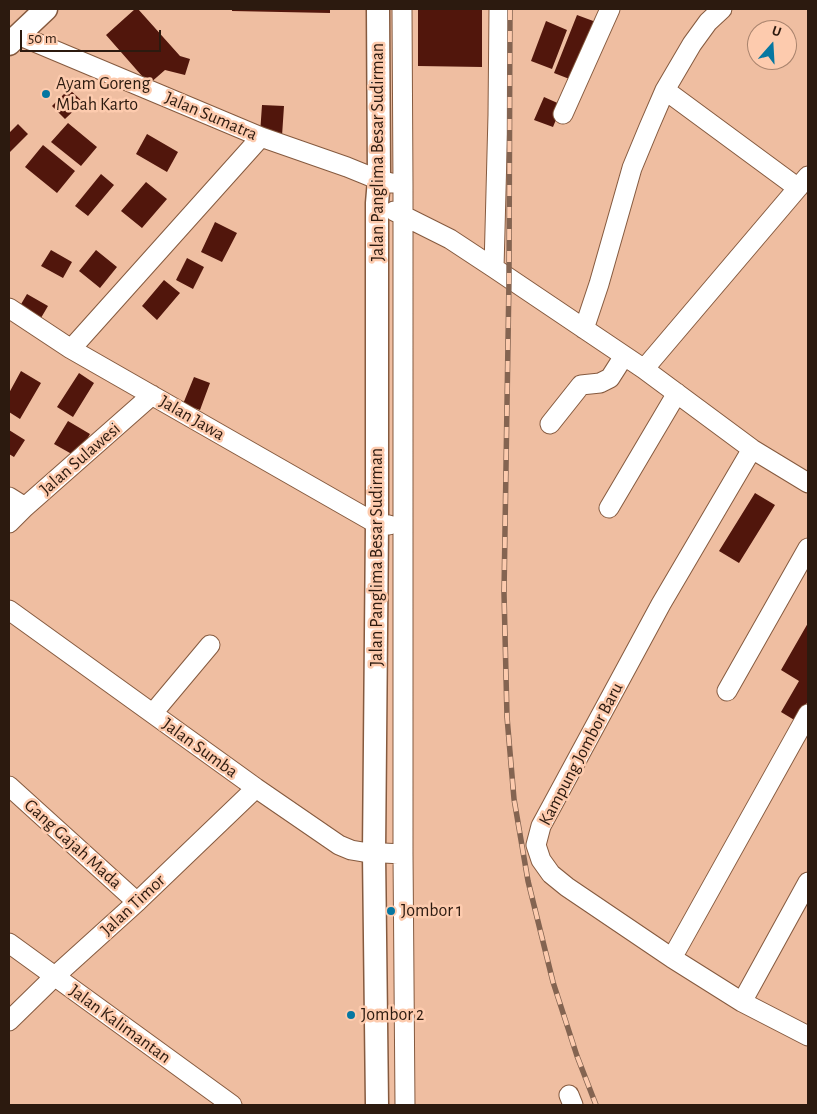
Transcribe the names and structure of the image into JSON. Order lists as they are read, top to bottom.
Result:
{
  "streets": {
    "main road": ["Jalan Panglima Besar Sudirman"],
    "street": [
      "Jalan Sumatra",
      "Jalan Jawa",
      "Jalan Sulawesi",
      "Jalan Sumba",
      "Kampung Jombor Baru",
      "Gang Gajah Mada",
      "Jalan Timor",
      "Jalan Kalimantan"
    ]
  },
  "crossings": [
    ["Jalan Sumatra", "Jalan Panglima Besar Sudirman"],
    ["Jalan Panglima Besar Sudirman", "Jalan Jawa"],
    ["Jalan Panglima Besar Sudirman", "Jalan Sumba"],
    ["Jalan Jawa", "Jalan Sulawesi"],
    ["Jalan Sumba", "Jalan Timor"],
    ["Gang Gajah Mada", "Jalan Timor"],
    ["Jalan Timor", "Jalan Kalimantan"]
  ],
  "places": ["Ayam Goreng Mbah Karto", "Jombor 1", "Jombor 2"],
  "scale_bar": "50 m",
  "north": "top"
}
